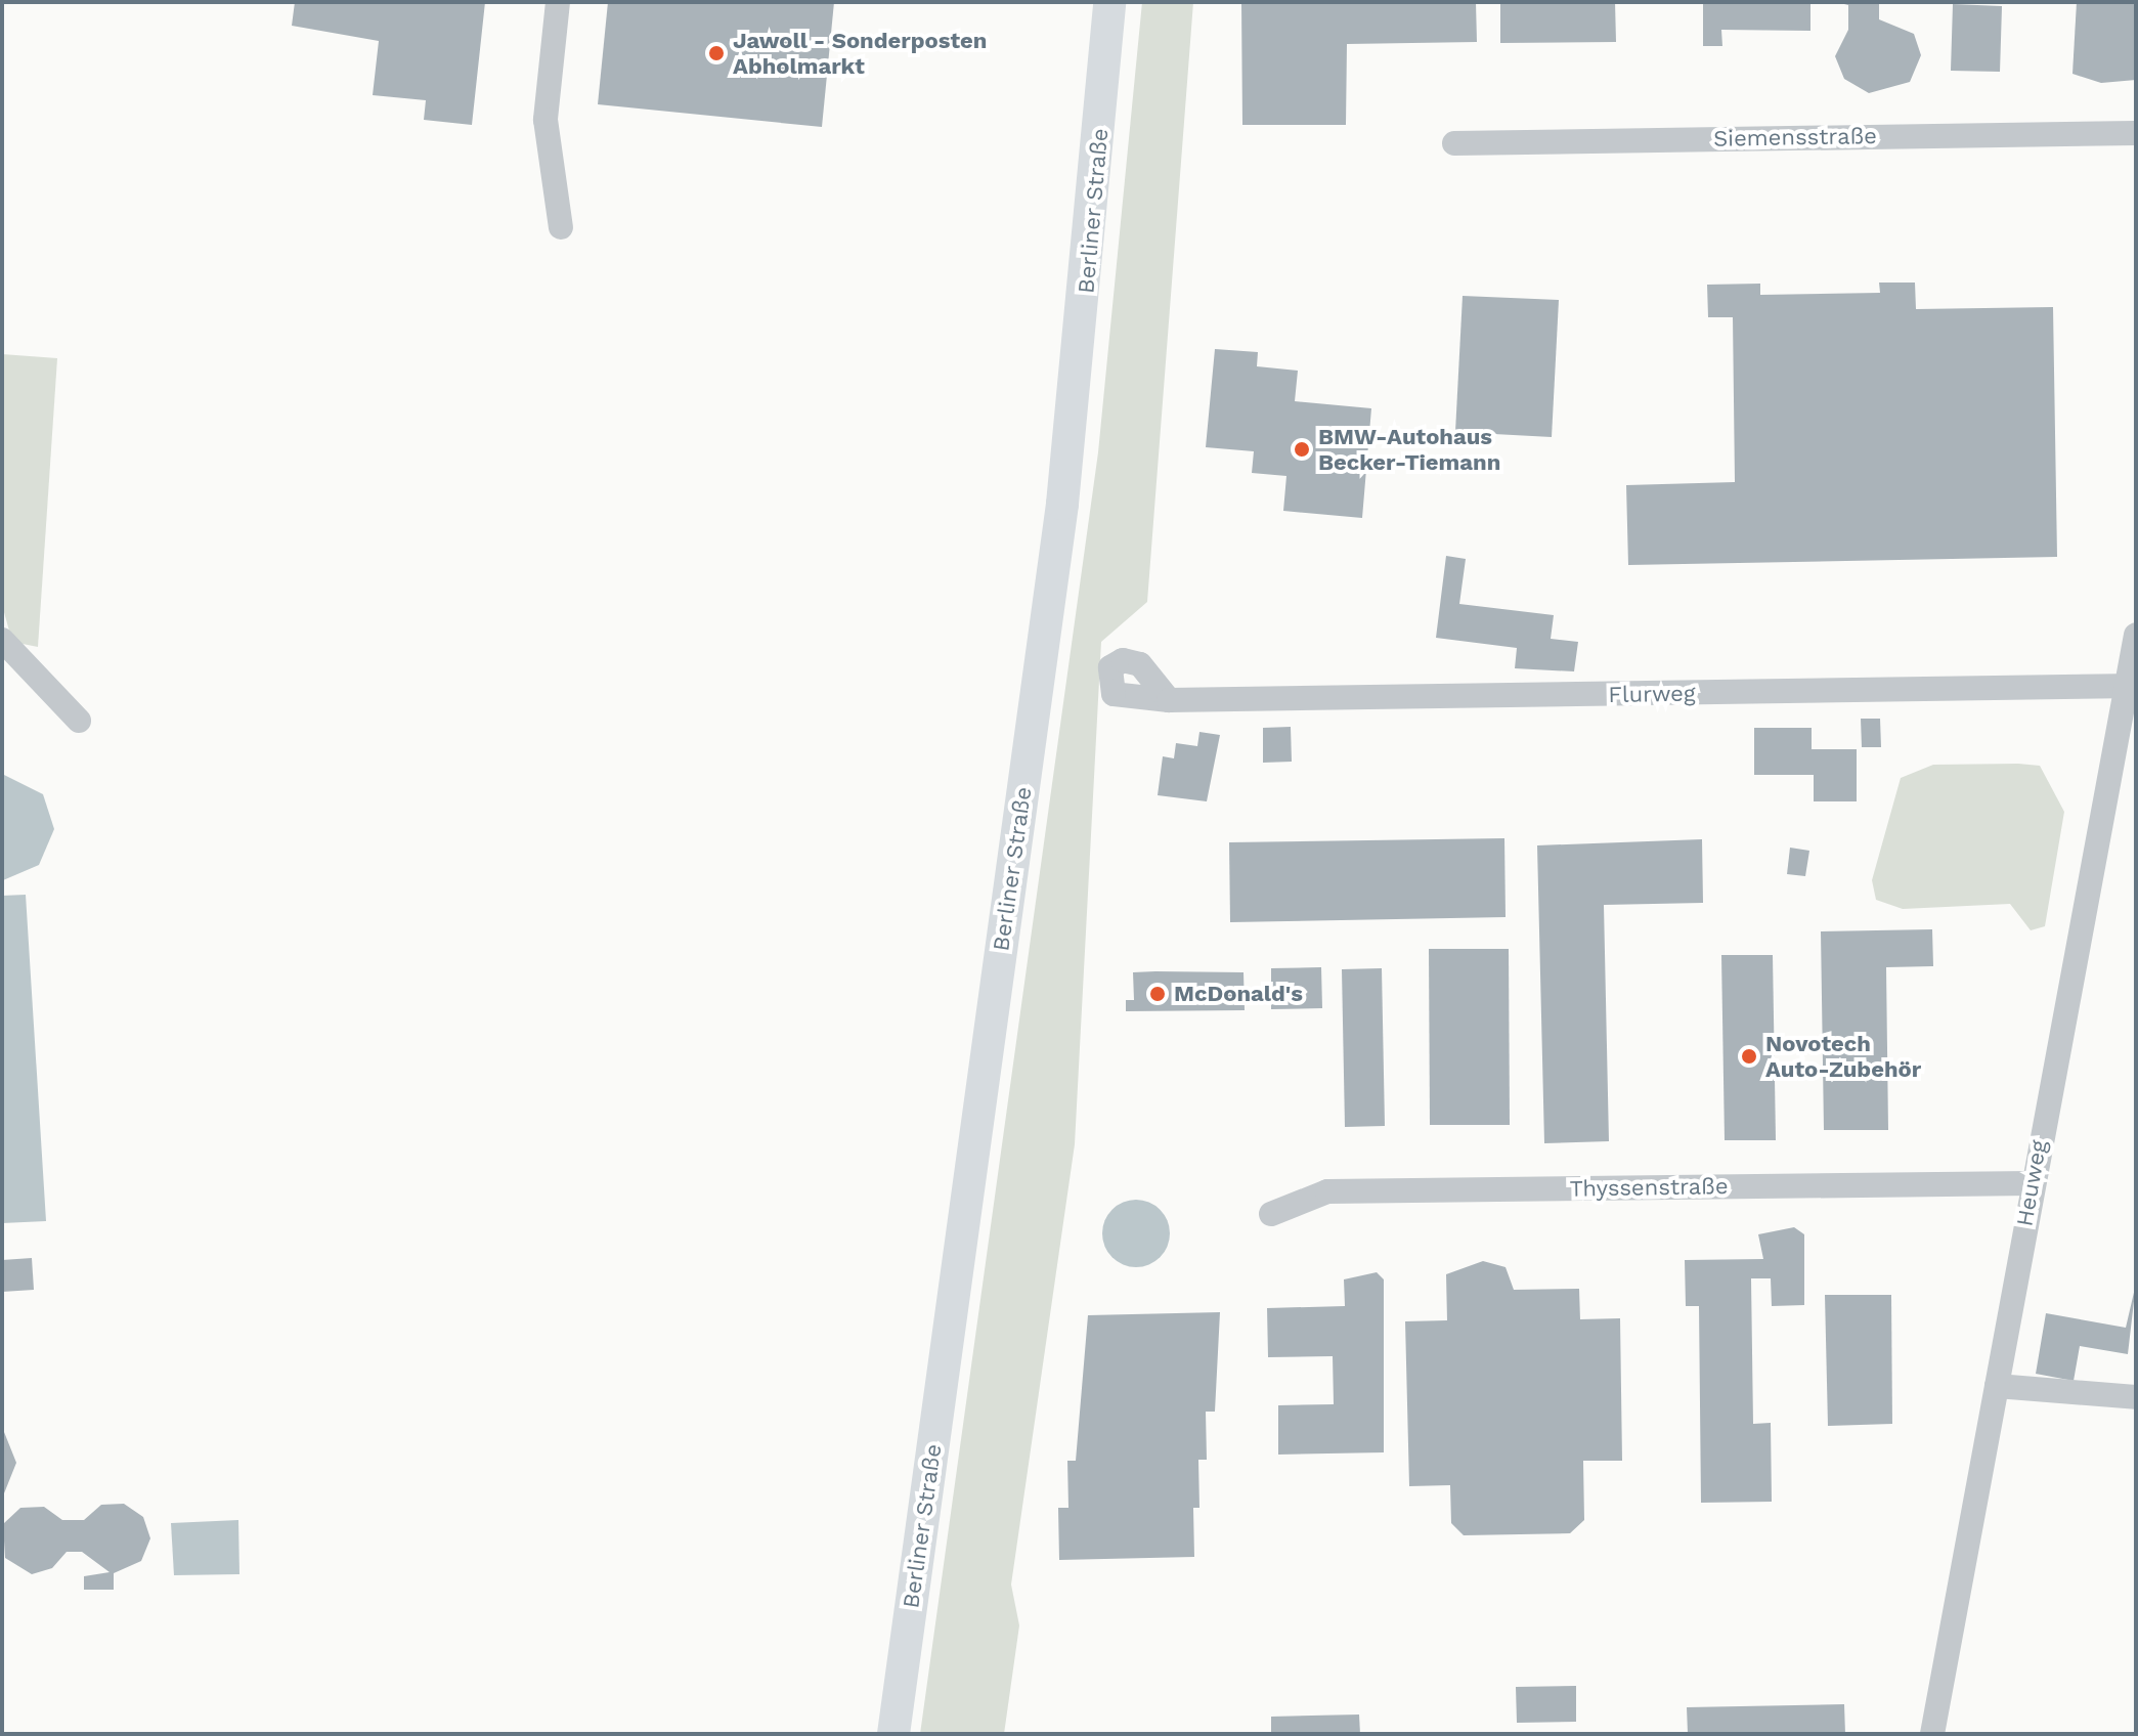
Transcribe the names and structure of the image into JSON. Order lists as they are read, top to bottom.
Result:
{
  "streets": {
    "main road": ["Berliner Straße"],
    "street": [
      "Siemensstraße",
      "Flurweg",
      "Heuweg",
      "Thyssenstraße"
    ]
  },
  "crossings": [
    ["Flurweg", "Heuweg"],
    ["Heuweg", "Thyssenstraße"]
  ],
  "places": [
    "Jawoll - Sonderposten Abholmarkt",
    "BMW-Autohaus Becker-Tiemann",
    "McDonald's",
    "Novotech Auto-Zubehör"
  ]
}
